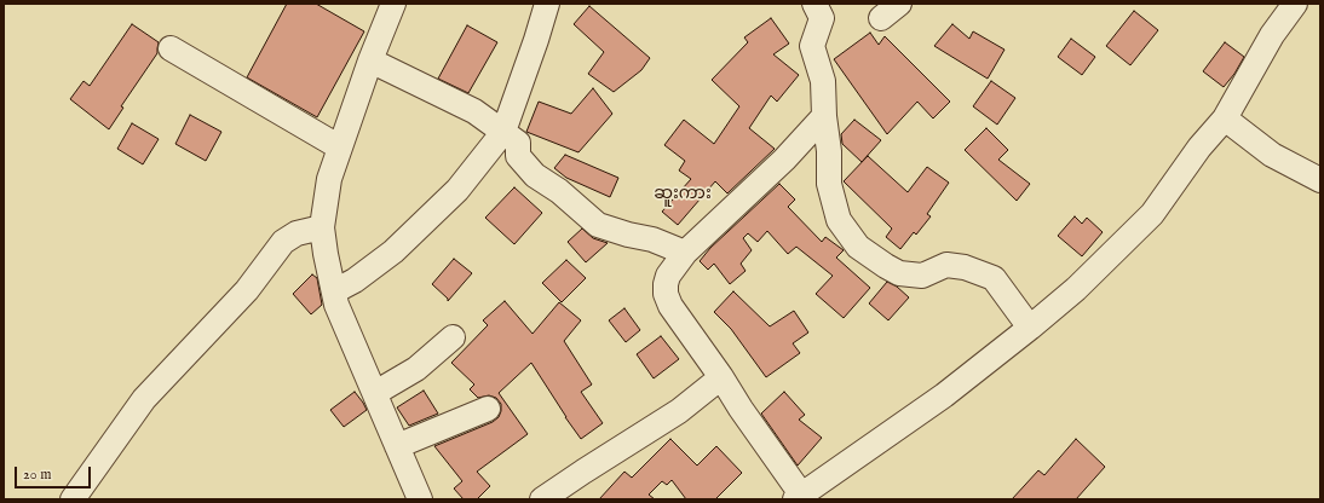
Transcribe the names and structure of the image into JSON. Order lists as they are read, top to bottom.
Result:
{
  "districts": ["ဆူးကား"],
  "scale_bar": "20 m"
}
